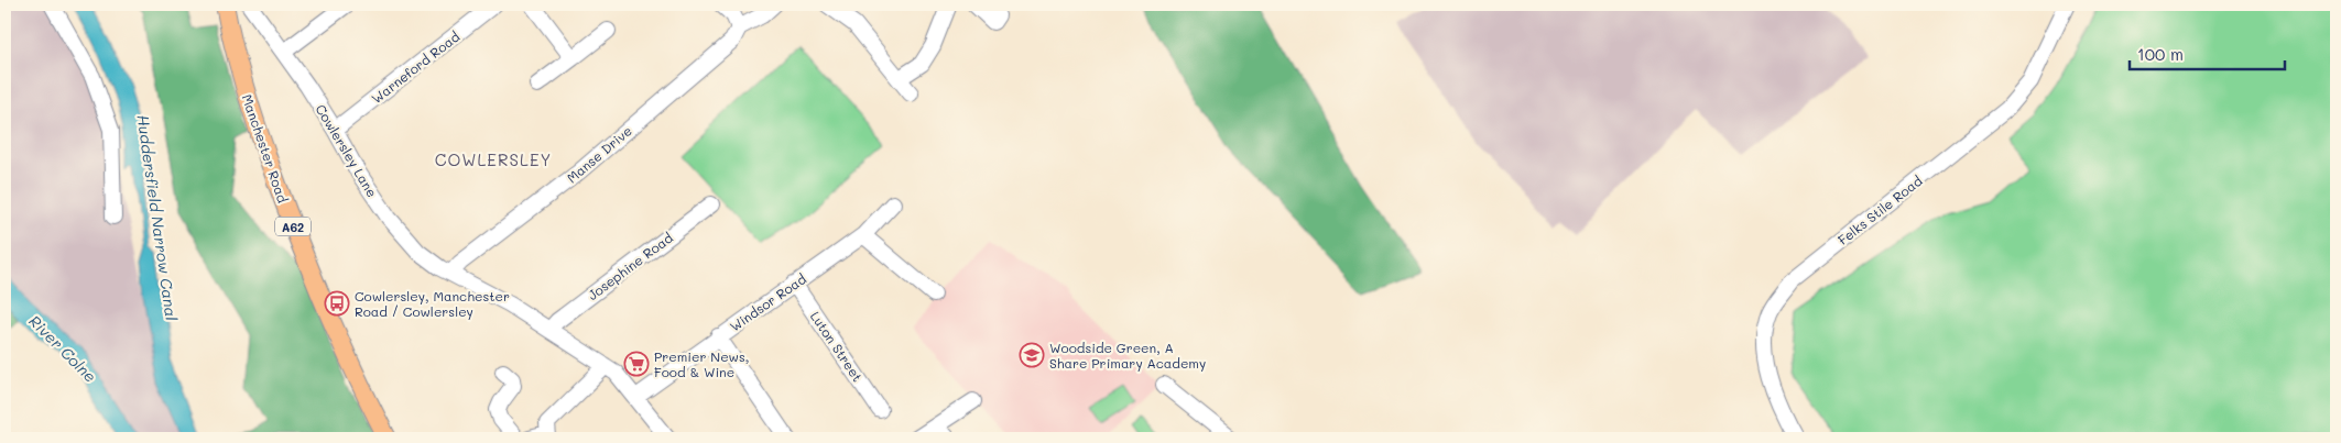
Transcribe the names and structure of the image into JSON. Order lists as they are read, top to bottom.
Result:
{
  "streets": {
    "main road": ["Manchester Road", "A62"],
    "street": [
      "Warneford Road",
      "Cowlersley Lane",
      "Manse Drive",
      "Felks Stile Road",
      "Josephine Road",
      "Windsor Road",
      "Luton Street"
    ]
  },
  "crossings": [
    ["Warneford Road", "Cowlersley Lane"],
    ["Cowlersley Lane", "Manse Drive"],
    ["Cowlersley Lane", "Josephine Road"],
    ["Cowlersley Lane", "Windsor Road"],
    ["Windsor Road", "Luton Street"]
  ],
  "districts": ["COWLERSLEY"],
  "water": ["Huddersfield Narrow Canal", "River Colne"],
  "places": {
    "bus stop": ["Cowlersley, Manchester Road / Cowlersley"],
    "school or university": ["Woodside Green, A Share Primary Academy"],
    "supermarket": ["Premier News, Food & Wine"]
  },
  "scale_bar": "100 m"
}
